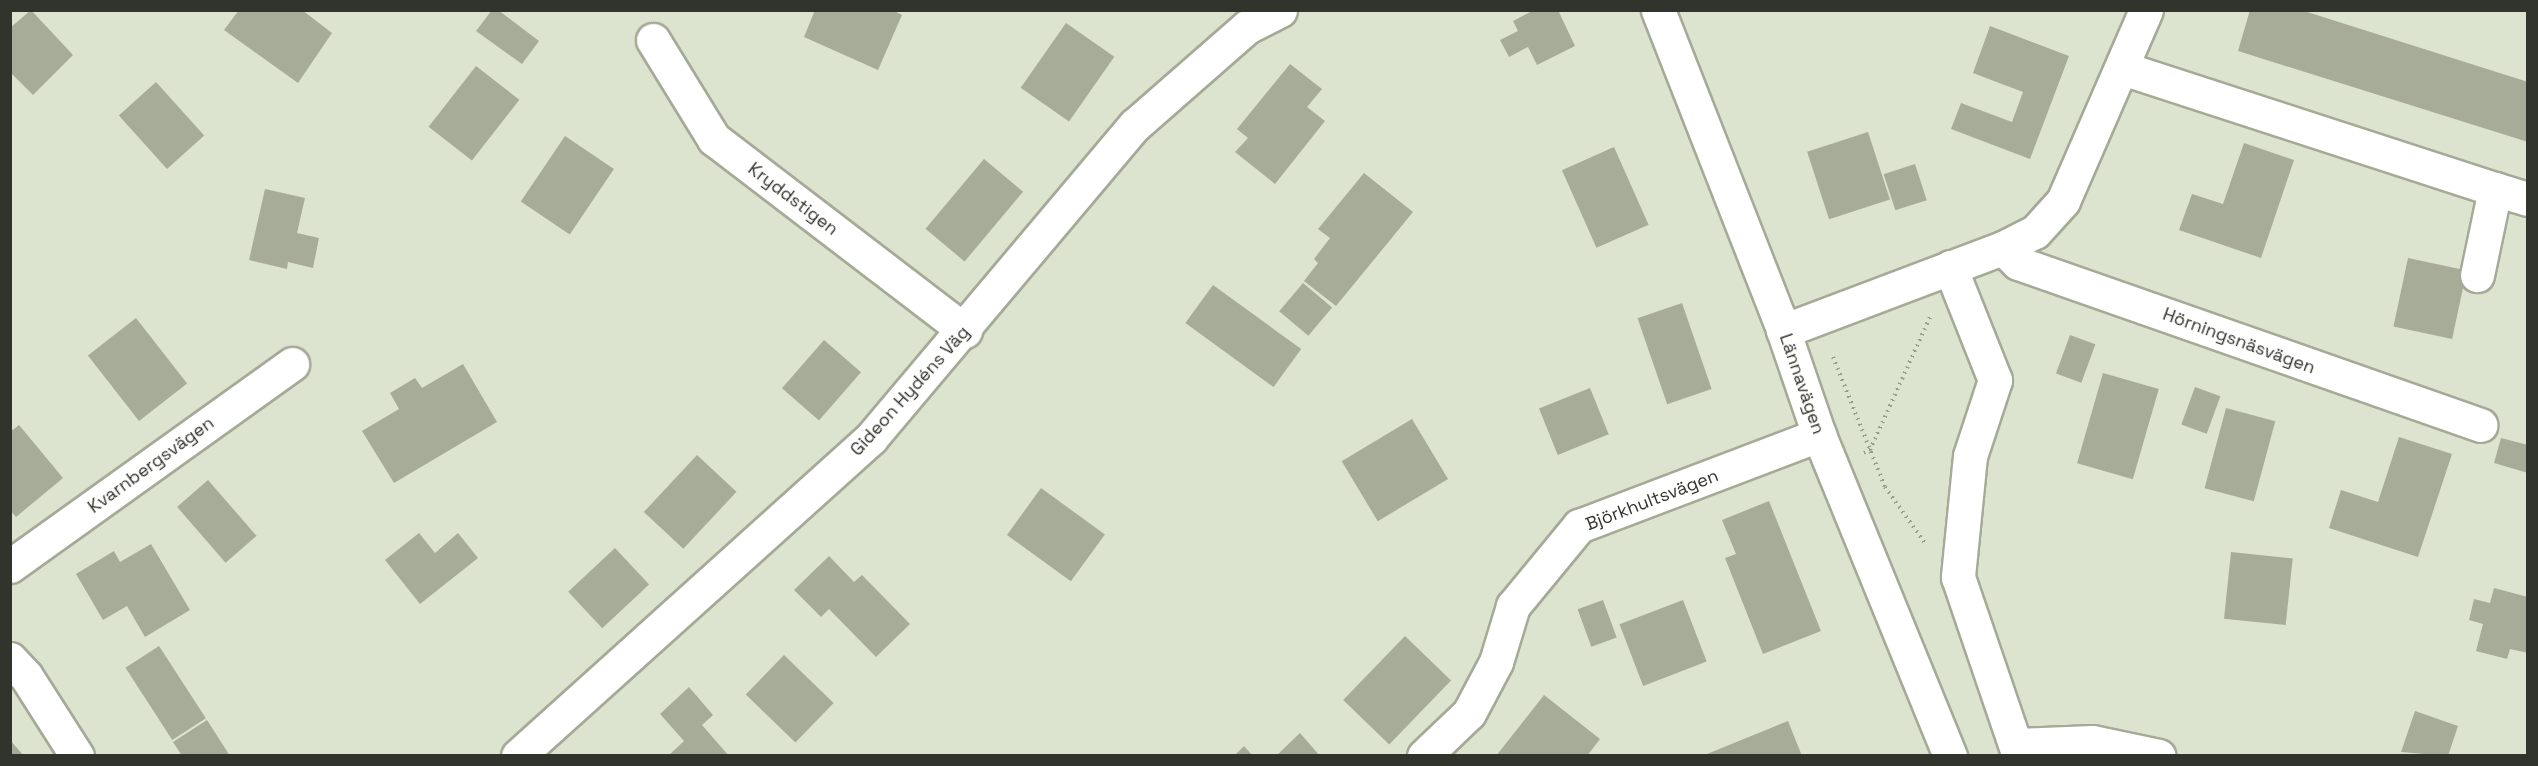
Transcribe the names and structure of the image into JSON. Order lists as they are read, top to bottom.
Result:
{
  "streets": {
    "street": [
      "Kryddstigen",
      "Hörningsnäsvägen",
      "Lännavägen",
      "Gideon Hydéns Väg",
      "Kvarnbergsvägen",
      "Björkhultsvägen"
    ]
  },
  "crossings": [
    ["Kryddstigen", "Gideon Hydéns Väg"],
    ["Lännavägen", "Björkhultsvägen"]
  ]
}
